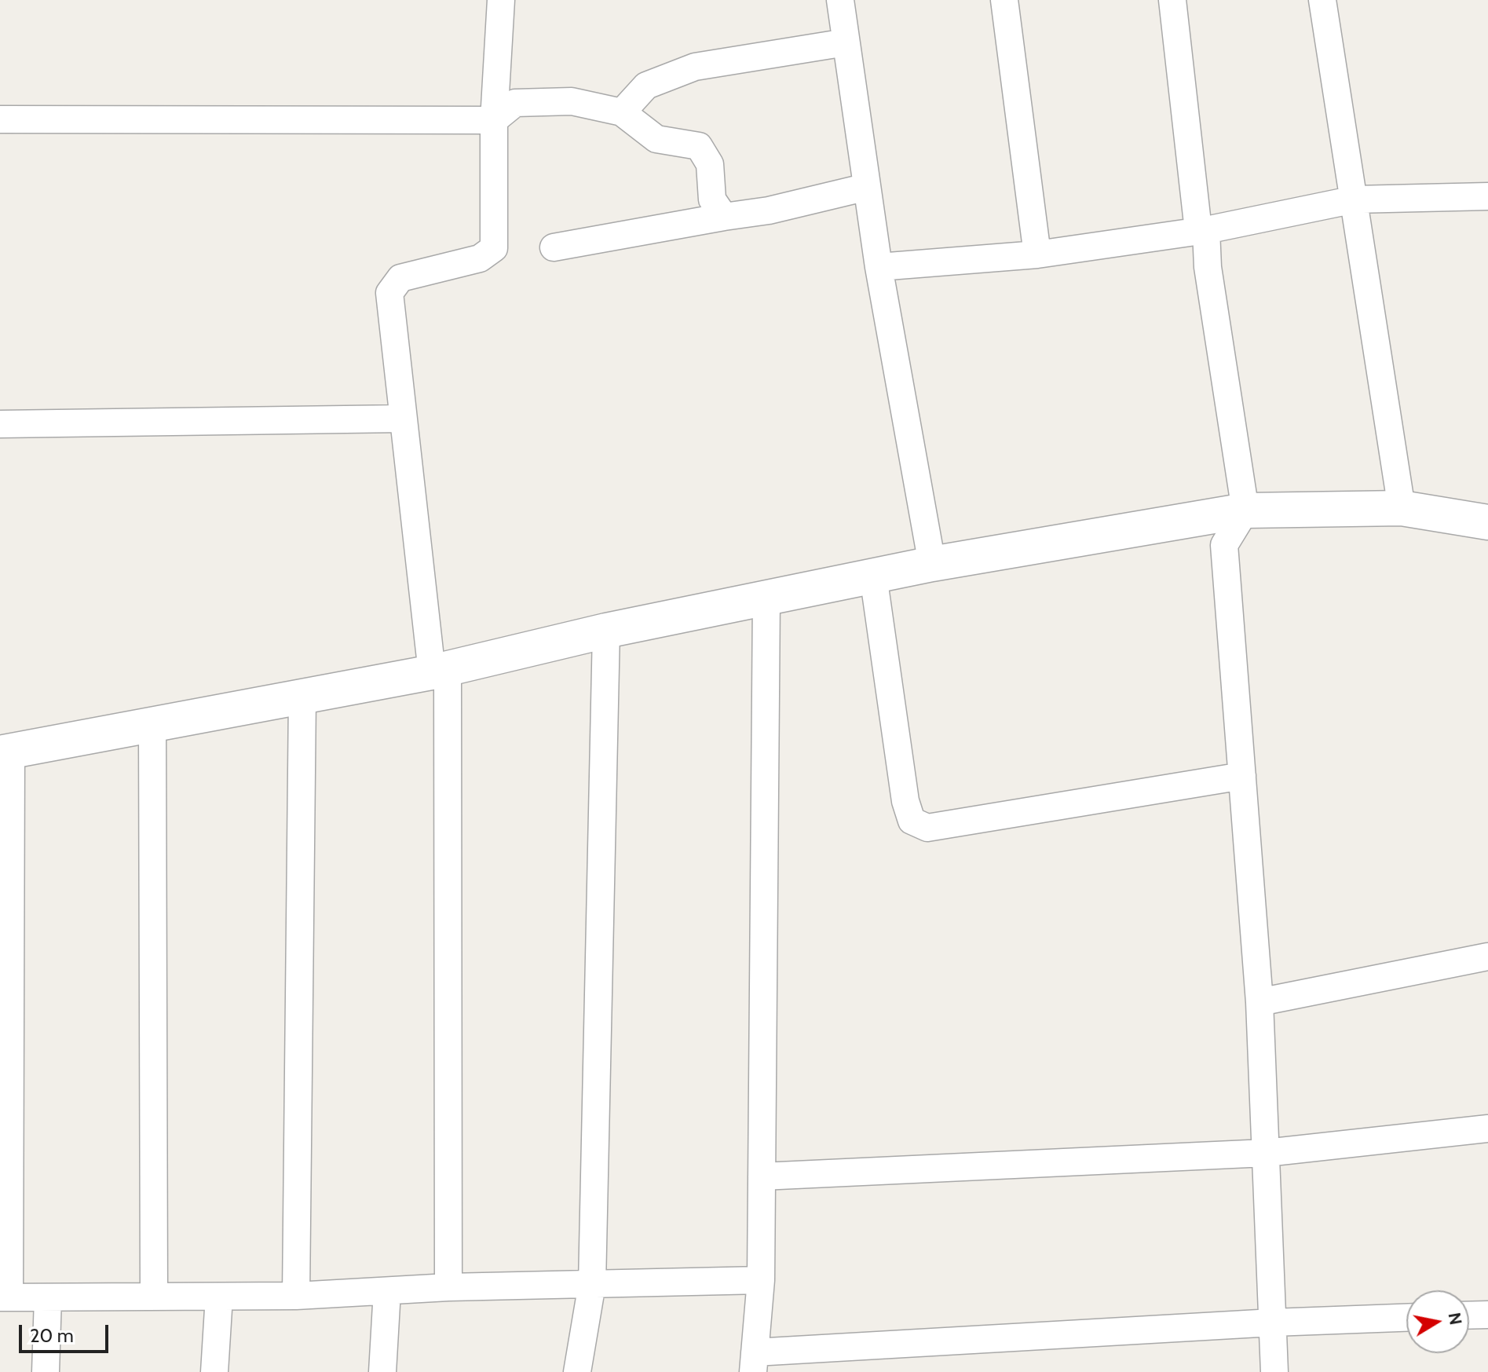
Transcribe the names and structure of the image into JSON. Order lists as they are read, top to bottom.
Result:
{
  "scale_bar": "20 m",
  "north": "right"
}
